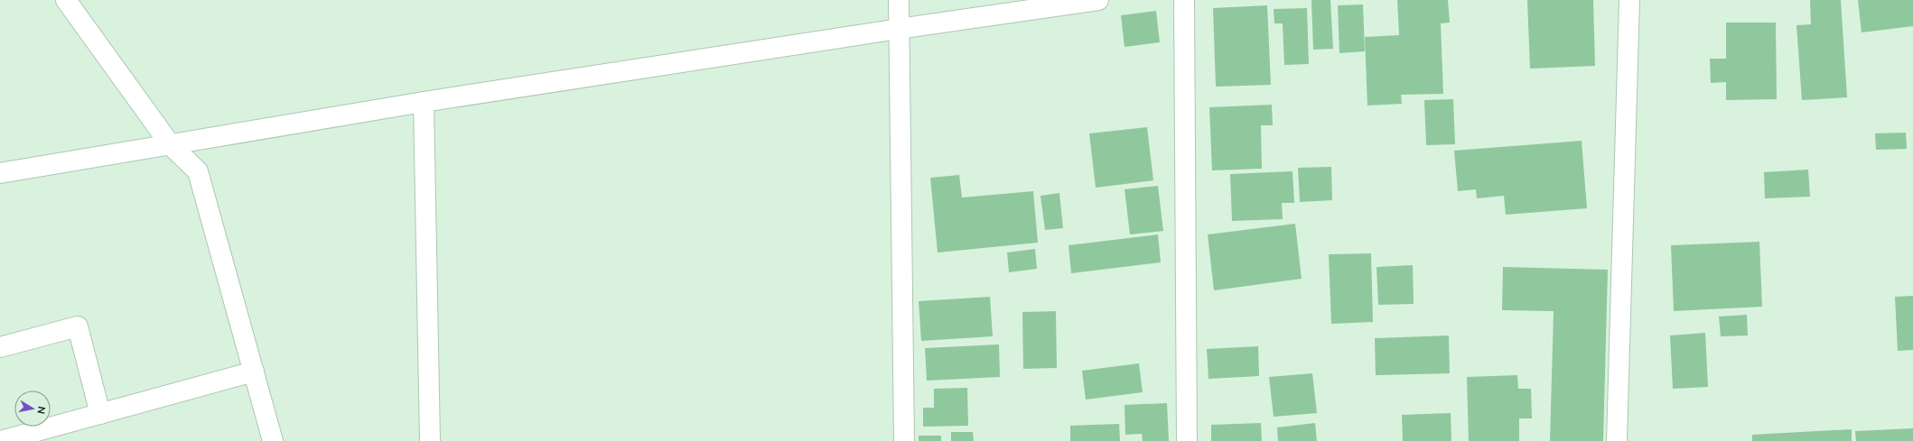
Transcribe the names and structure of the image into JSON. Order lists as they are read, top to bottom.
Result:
{
  "north": "right"
}
